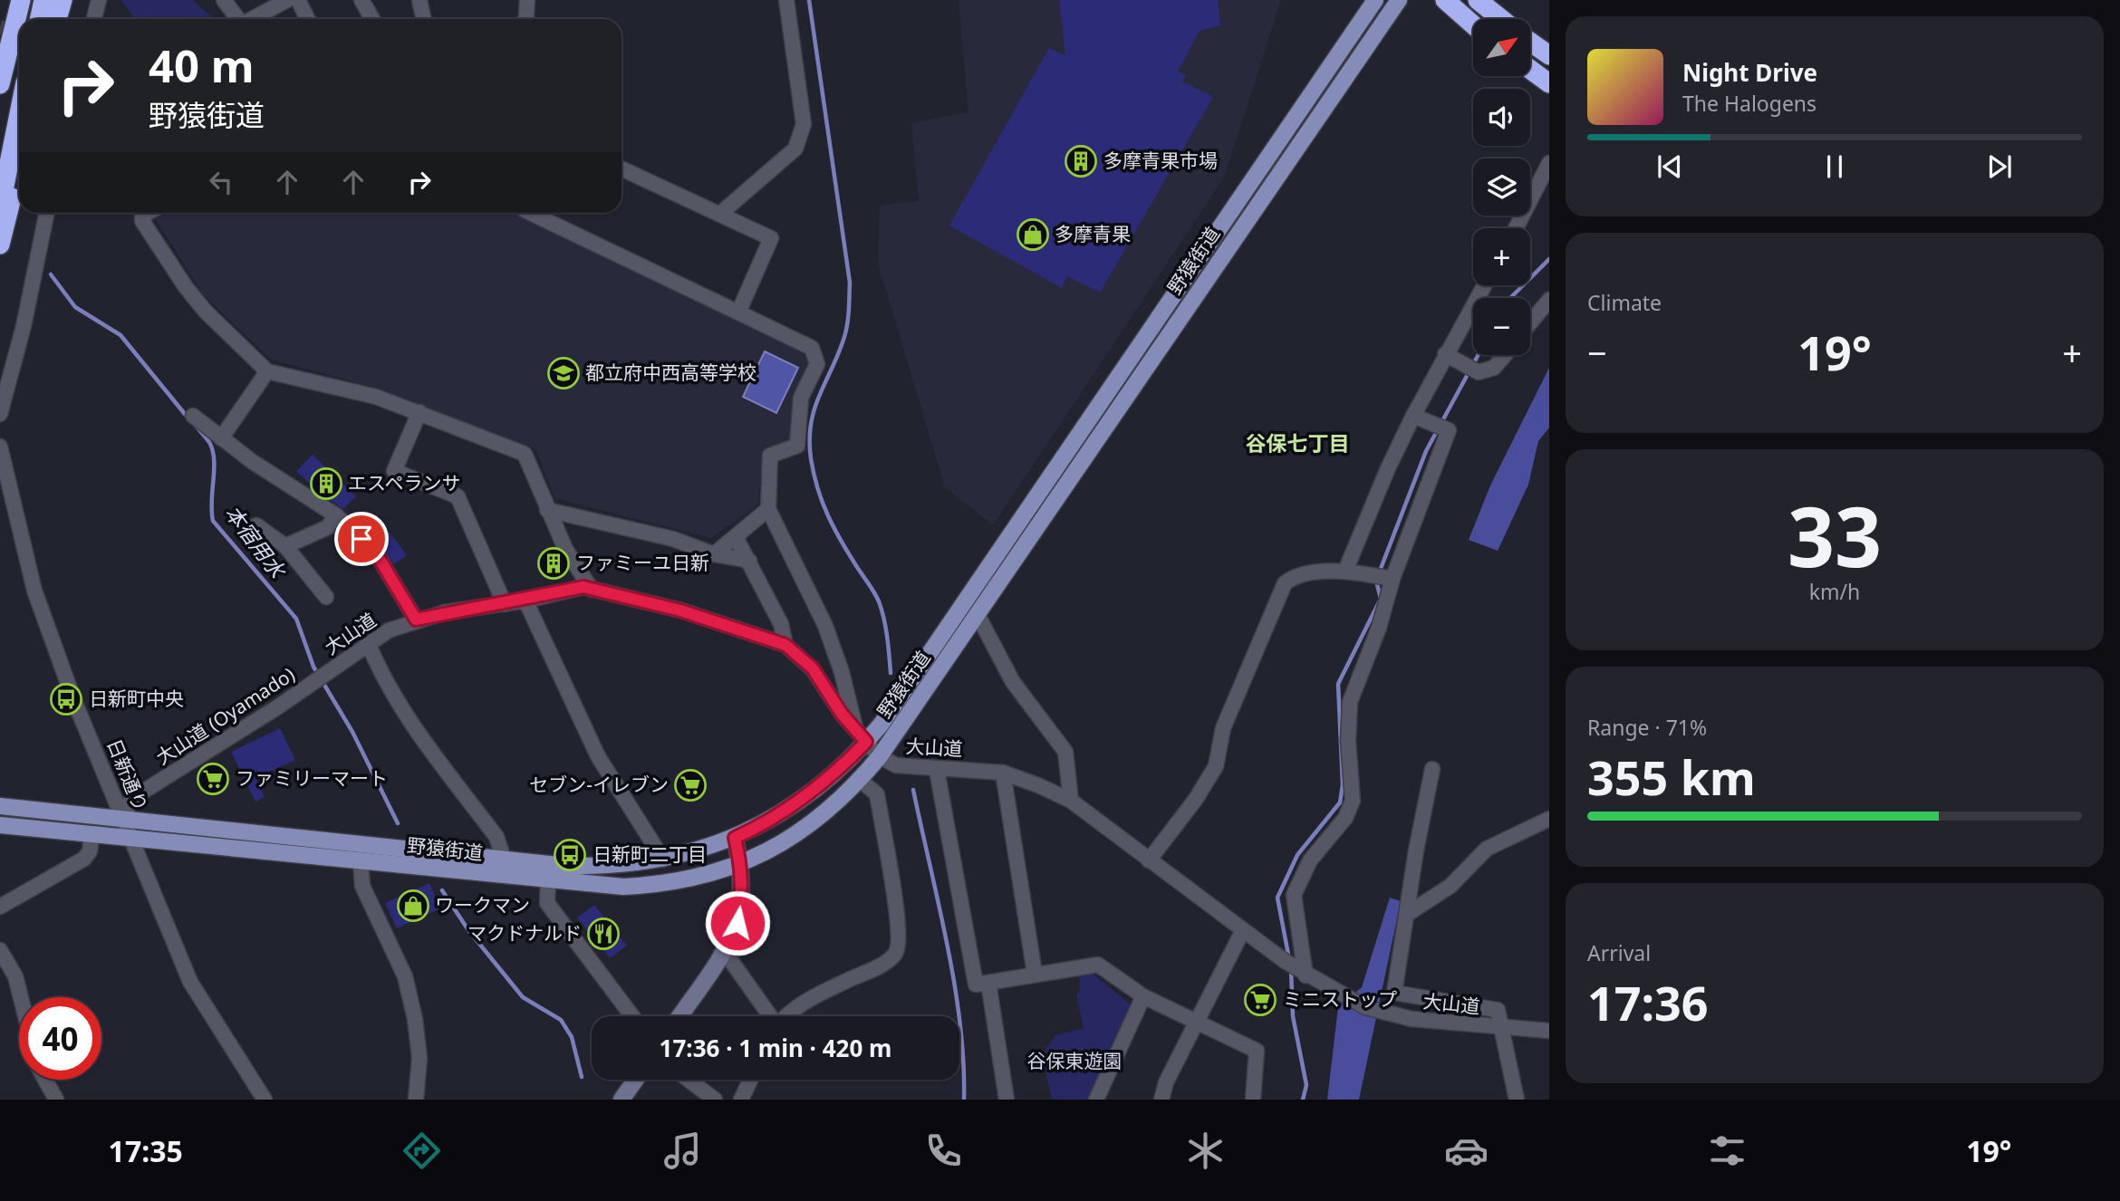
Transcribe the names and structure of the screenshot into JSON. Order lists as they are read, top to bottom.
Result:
{
  "streets": {
    "main road": ["野猿街道"],
    "street": ["大山道", "大山道 (Oyamado)", "日新通り"]
  },
  "crossings": [
    ["野猿街道", "大山道"],
    ["野猿街道", "大山道 (Oyamado)"],
    ["野猿街道", "日新通り"],
    ["大山道", "大山道 (Oyamado)"],
    ["大山道 (Oyamado)", "日新通り"]
  ],
  "districts": ["谷保七丁目"],
  "water": ["本宿用水"],
  "parks": ["谷保東遊園"],
  "places": {
    "building": ["多摩青果市場", "エスペランサ", "ファミーユ日新"],
    "shop": ["多摩青果", "ワークマン"],
    "school or university": ["都立府中西高等学校"],
    "bus stop": ["日新町中央", "日新町二丁目"],
    "supermarket": ["ファミリーマート", "セブン-イレブン", "ミニストップ"],
    "restaurant": ["マクドナルド"]
  },
  "north": "top right",
  "page": {
    "map_buttons": ["+", "−"],
    "turn": ["40 m", "野猿街道"],
    "song": ["Night Drive", "The Halogens"],
    "tile": [
      "Climate",
      ["33", "km/h"],
      ["Range · 71%", "355 km"],
      ["Arrival", "17:36"]
    ],
    "heat": ["−", "19°", "+"],
    "limit": "40",
    "trip": "17:36 · 1 min · 420 m",
    "tabs": ["17:35", "19°"]
  }
}
